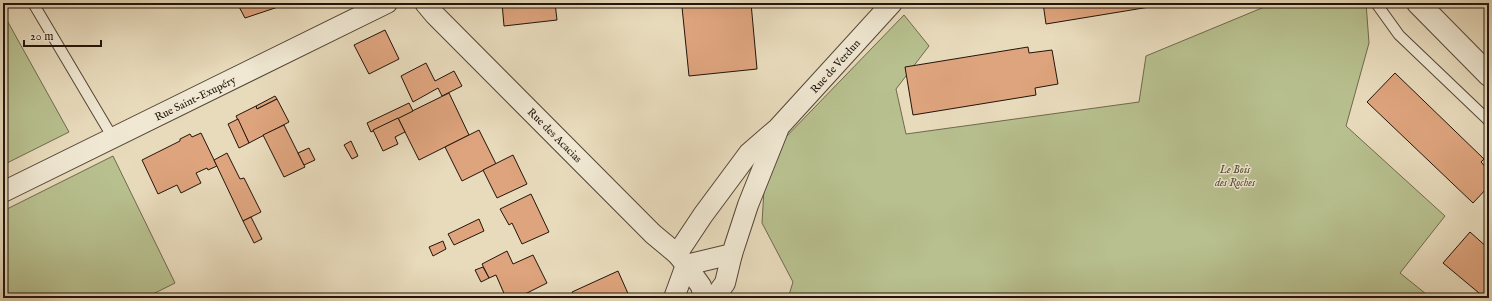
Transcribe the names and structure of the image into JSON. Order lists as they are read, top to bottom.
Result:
{
  "streets": {
    "street": ["Rue de Verdun", "Rue Saint-Exupéry", "Rue des Acacias"]
  },
  "crossings": [
    ["Rue de Verdun", "Rue des Acacias"]
  ],
  "parks": ["Le Bois des Roches"],
  "scale_bar": "20 m"
}
